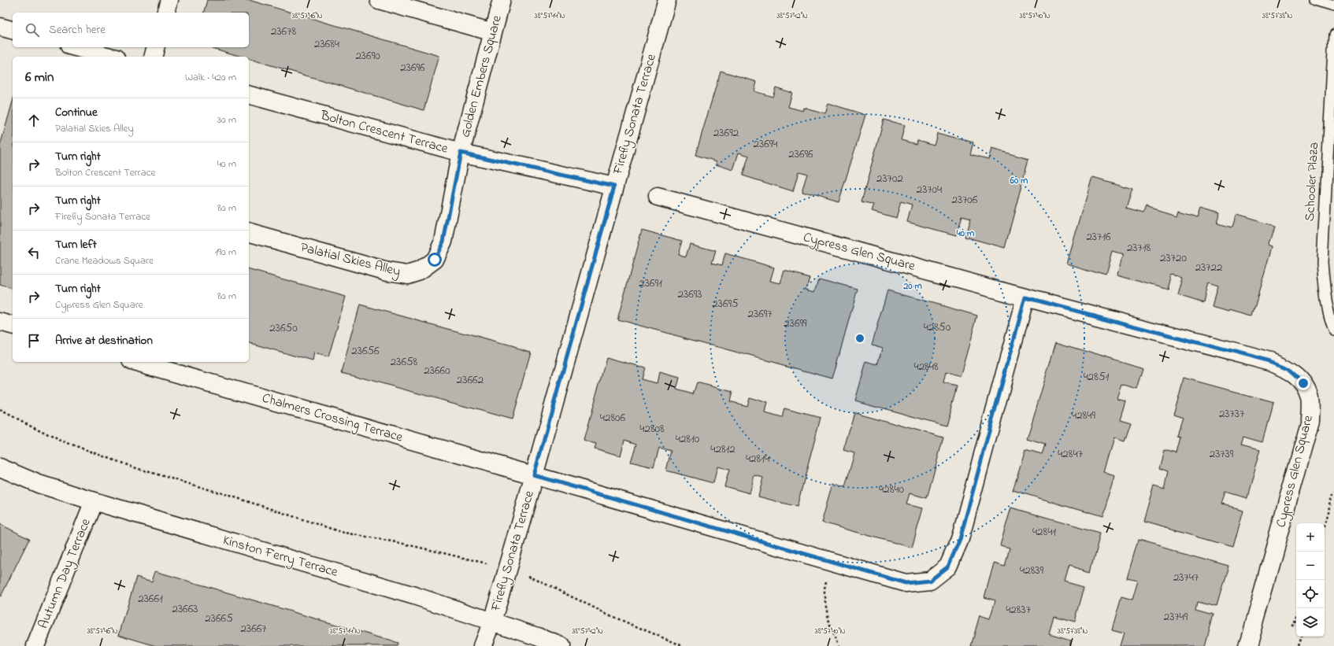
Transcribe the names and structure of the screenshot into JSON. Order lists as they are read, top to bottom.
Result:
{
  "streets": {
    "street": [
      "Golden Embers Square",
      "Firefly Sonata Terrace",
      "Bolton Crescent Terrace",
      "Cypress Glen Square",
      "Palatial Skies Alley",
      "Chalmers Crossing Terrace",
      "Kinston Ferry Terrace",
      "Autumn Day Terrace"
    ],
    "lane": ["Schooler Plaza"]
  },
  "crossings": [
    ["Golden Embers Square", "Bolton Crescent Terrace"],
    ["Golden Embers Square", "Palatial Skies Alley"],
    ["Firefly Sonata Terrace", "Bolton Crescent Terrace"],
    ["Firefly Sonata Terrace", "Chalmers Crossing Terrace"],
    ["Firefly Sonata Terrace", "Kinston Ferry Terrace"],
    ["Bolton Crescent Terrace", "Palatial Skies Alley"],
    ["Cypress Glen Square", "Chalmers Crossing Terrace"],
    ["Kinston Ferry Terrace", "Autumn Day Terrace"]
  ],
  "house_numbers": [
    "23678",
    "23684",
    "23690",
    "23696",
    "23692",
    "23694",
    "23696",
    "23702",
    "23704",
    "23706",
    "23716",
    "23718",
    "23720",
    "23722",
    "23691",
    "23693",
    "23695",
    "23697",
    "23699",
    "42850",
    "23650",
    "23656",
    "23658",
    "42848",
    "23660",
    "42851",
    "23662",
    "23737",
    "42849",
    "42806",
    "42808",
    "42810",
    "42812",
    "42847",
    "23739",
    "42814",
    "42840",
    "42841",
    "42839",
    "23747",
    "23661",
    "23663",
    "42837",
    "23749",
    "23665",
    "23667"
  ],
  "page": {
    "search": "Search here",
    "heading": ["6 min", "Walk · 420 m"],
    "list": [
      ["Continue", "Palatial Skies Alley", "30 m"],
      ["Turn right", "Bolton Crescent Terrace", "40 m"],
      ["Turn right", "Firefly Sonata Terrace", "80 m"],
      ["Turn left", "Crane Meadows Square", "190 m"],
      ["Turn right", "Cypress Glen Square", "80 m"],
      "Arrive at destination"
    ],
    "map_buttons": ["+", "−"]
  },
  "coordinates": [
    "38°57'46\"N",
    "38°57'44\"N",
    "38°57'42\"N",
    "38°57'40\"N",
    "38°57'38\"N"
  ],
  "rings": ["60 m", "40 m", "20 m"]
}
